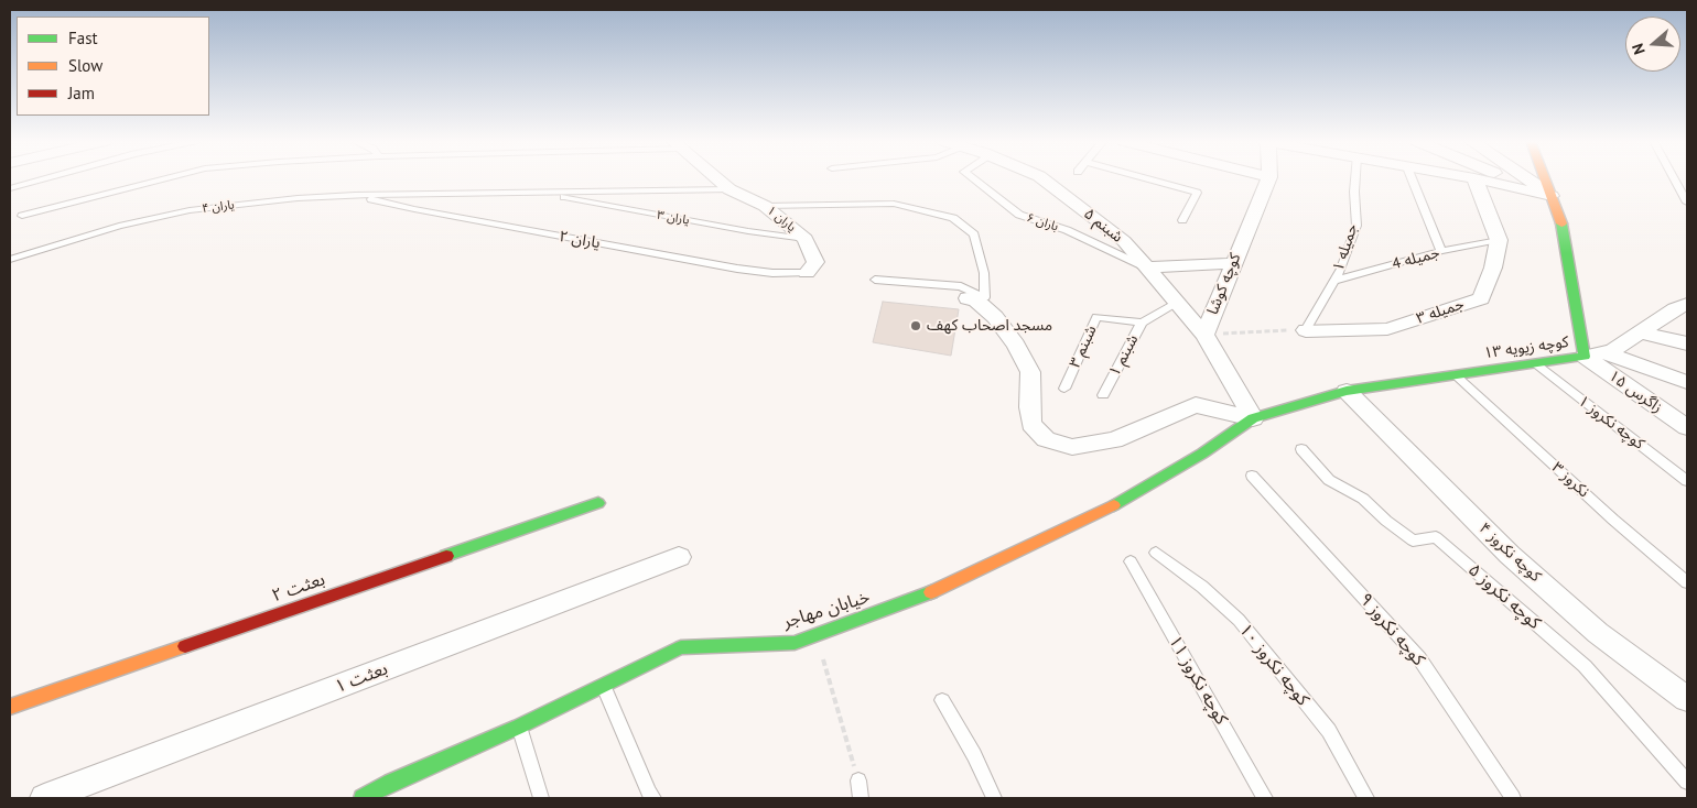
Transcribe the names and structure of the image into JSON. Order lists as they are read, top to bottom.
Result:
{
  "streets": {
    "street": [
      "یاران ۱",
      "شبنم ۵",
      "کوچه کوشا",
      "جمیله ۳",
      "کوچه زیویه ۱۳",
      "زاگرس ۱۵",
      "کوچه نکروز ۴",
      "بعثت ۲",
      "خیابان مهاجر",
      "بعثت ۱"
    ],
    "lane": [
      "یاران ۴",
      "یاران ۳",
      "باران ۶",
      "یاران ۲",
      "جمیله ۱",
      "جمیله 4",
      "شبنم ۳",
      "شبنم ۱",
      "کوچه نکروز ۱",
      "نکروز ۳",
      "کوچه نکروز ۵",
      "کوچه نکروز ۹",
      "کوچه نکروز ۱۰",
      "کوچه نکروز ۱۱"
    ]
  },
  "crossings": [
    ["یاران ۴", "یاران ۳"],
    ["یاران ۴", "یاران ۱"],
    ["یاران ۴", "یاران ۲"],
    ["یاران ۳", "یاران ۱"],
    ["یاران ۱", "یاران ۲"],
    ["باران ۶", "شبنم ۵"],
    ["شبنم ۵", "کوچه کوشا"],
    ["شبنم ۵", "شبنم ۱"],
    ["جمیله ۱", "جمیله 4"],
    ["جمیله ۱", "جمیله ۳"],
    ["جمیله 4", "جمیله ۳"],
    ["کوچه کوشا", "کوچه زیویه ۱۳"],
    ["کوچه کوشا", "خیابان مهاجر"],
    ["شبنم ۳", "شبنم ۱"],
    ["کوچه زیویه ۱۳", "زاگرس ۱۵"],
    ["کوچه زیویه ۱۳", "کوچه نکروز ۱"],
    ["کوچه زیویه ۱۳", "نکروز ۳"],
    ["کوچه زیویه ۱۳", "کوچه نکروز ۴"],
    ["کوچه زیویه ۱۳", "خیابان مهاجر"]
  ],
  "places": ["مسجد اصحاب کهف"],
  "legend": ["Fast", "Slow", "Jam"],
  "north": "left"
}
